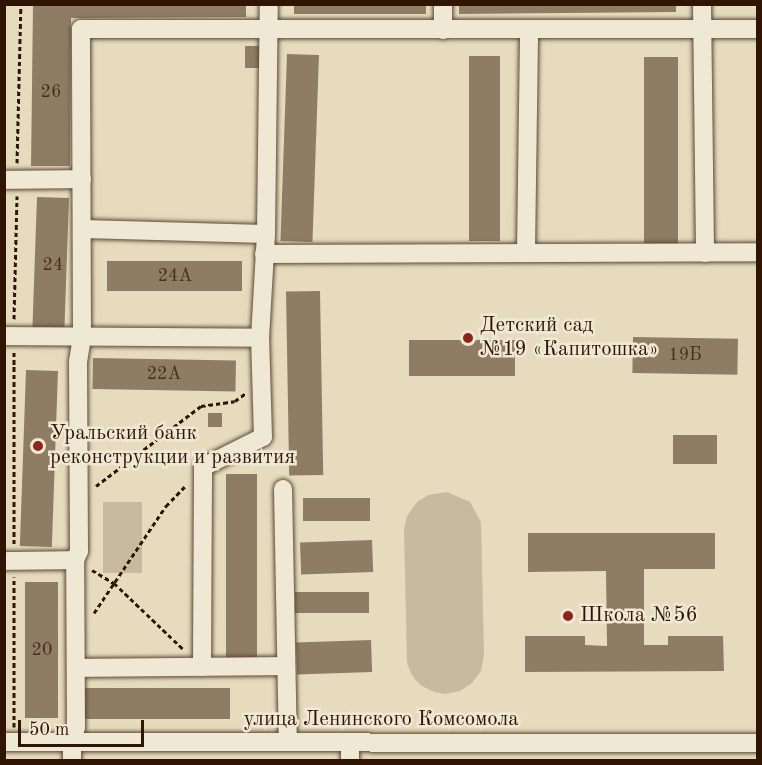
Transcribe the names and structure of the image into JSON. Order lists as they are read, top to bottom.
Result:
{
  "streets": {
    "street": ["улица Ленинского Комсомола"]
  },
  "places": ["Детский сад №19 «Капитошка»", "Уральский банк реконструкции и развития", "Школа №56"],
  "house_numbers": [
    "26",
    "24",
    "24А",
    "19Б",
    "22А",
    "20"
  ],
  "scale_bar": "50 m"
}
